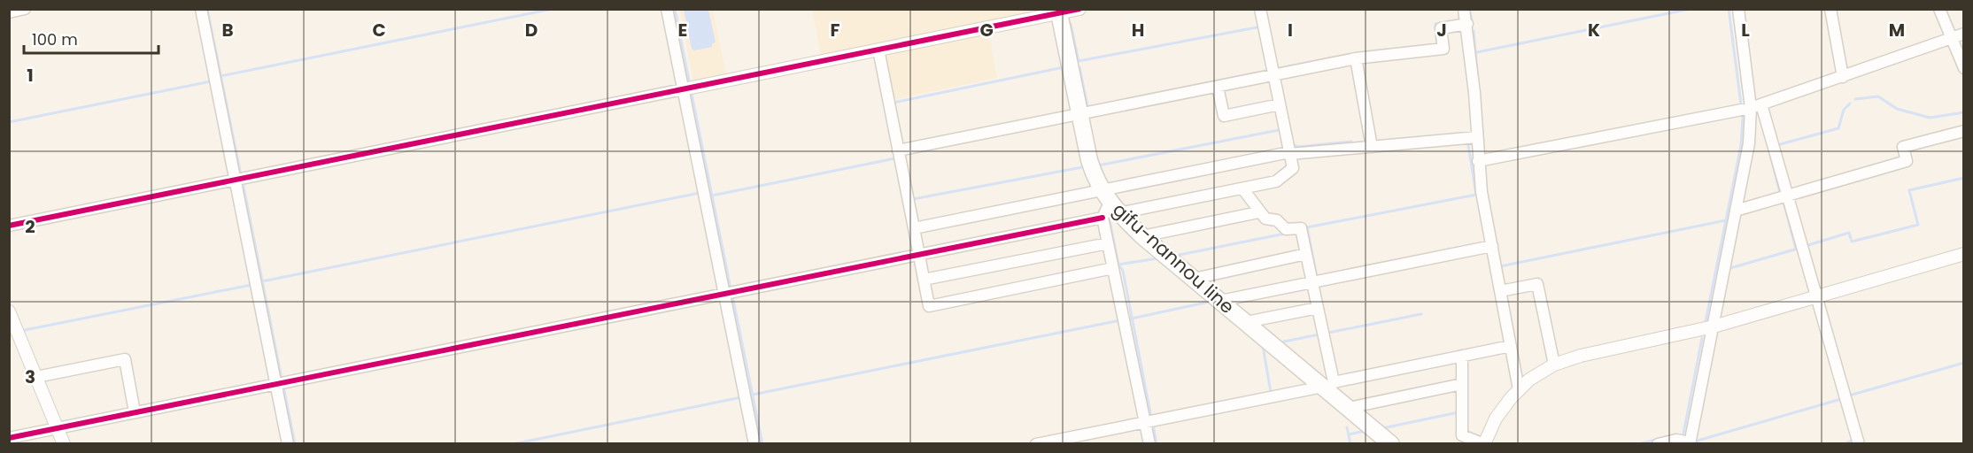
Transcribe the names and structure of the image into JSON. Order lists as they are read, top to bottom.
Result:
{
  "streets": {
    "main road": ["gifu-nannou line"]
  },
  "scale_bar": "100 m",
  "grid": {
    "columns": [
      "B",
      "C",
      "D",
      "E",
      "F",
      "G",
      "H",
      "I",
      "J",
      "K",
      "L",
      "M"
    ],
    "rows": ["1", "2", "3"]
  }
}
